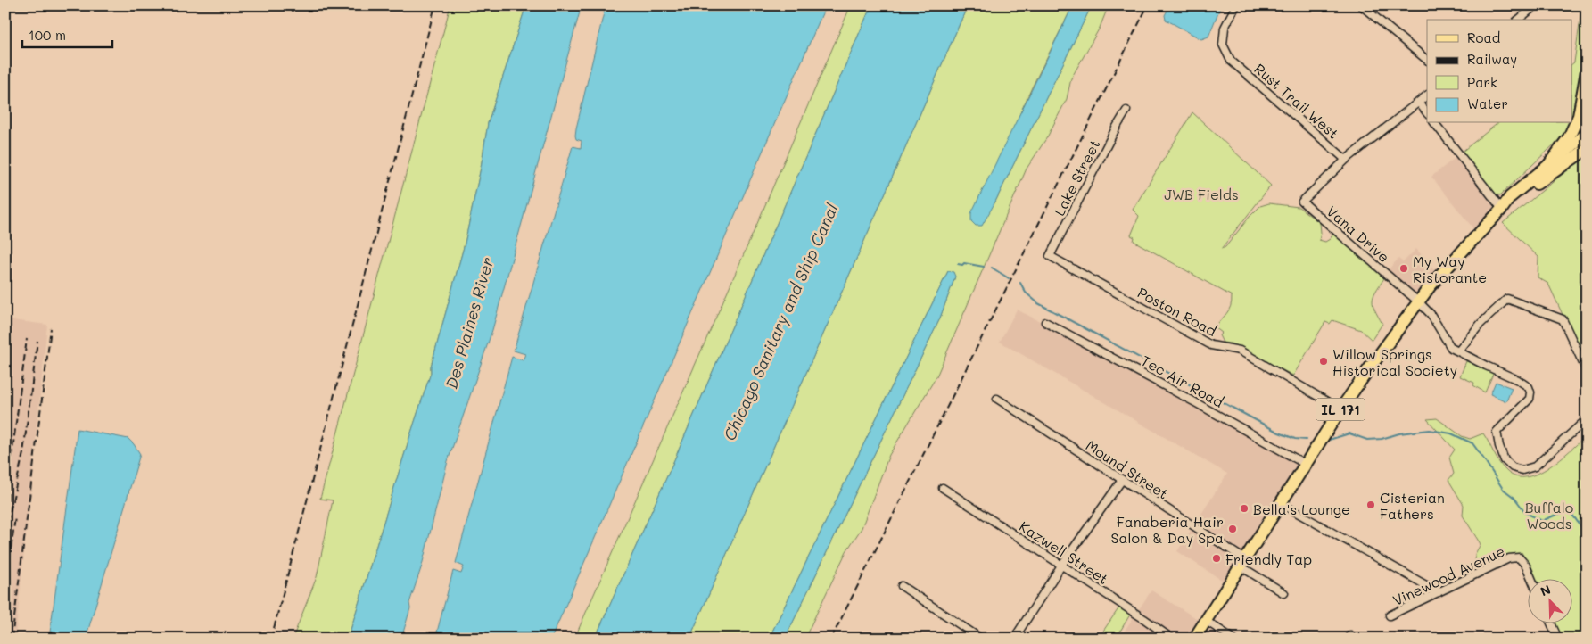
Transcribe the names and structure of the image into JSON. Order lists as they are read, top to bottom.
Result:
{
  "streets": {
    "main road": ["IL 171"],
    "street": [
      "Rust Trail West",
      "Lake Street",
      "Vana Drive",
      "Poston Road",
      "Tec Air Road",
      "Mound Street",
      "Kazwell Street",
      "Vinewood Avenue"
    ]
  },
  "crossings": [
    ["Rust Trail West", "Vana Drive"],
    ["Lake Street", "Poston Road"],
    ["Vana Drive", "IL 171"],
    ["Poston Road", "IL 171"],
    ["Tec Air Road", "IL 171"],
    ["IL 171", "Mound Street"]
  ],
  "water": ["Chicago Sanitary and Ship Canal", "Des Plaines River"],
  "parks": ["JWB Fields", "Buffalo Woods"],
  "places": [
    "My Way Ristorante",
    "Willow Springs Historical Society",
    "Cisterian Fathers",
    "Bella's Lounge",
    "Fanaberia Hair Salon & Day Spa",
    "Friendly Tap"
  ],
  "legend": [
    "Road",
    "Railway",
    "Park",
    "Water"
  ],
  "scale_bar": "100 m",
  "north": "top left"
}
